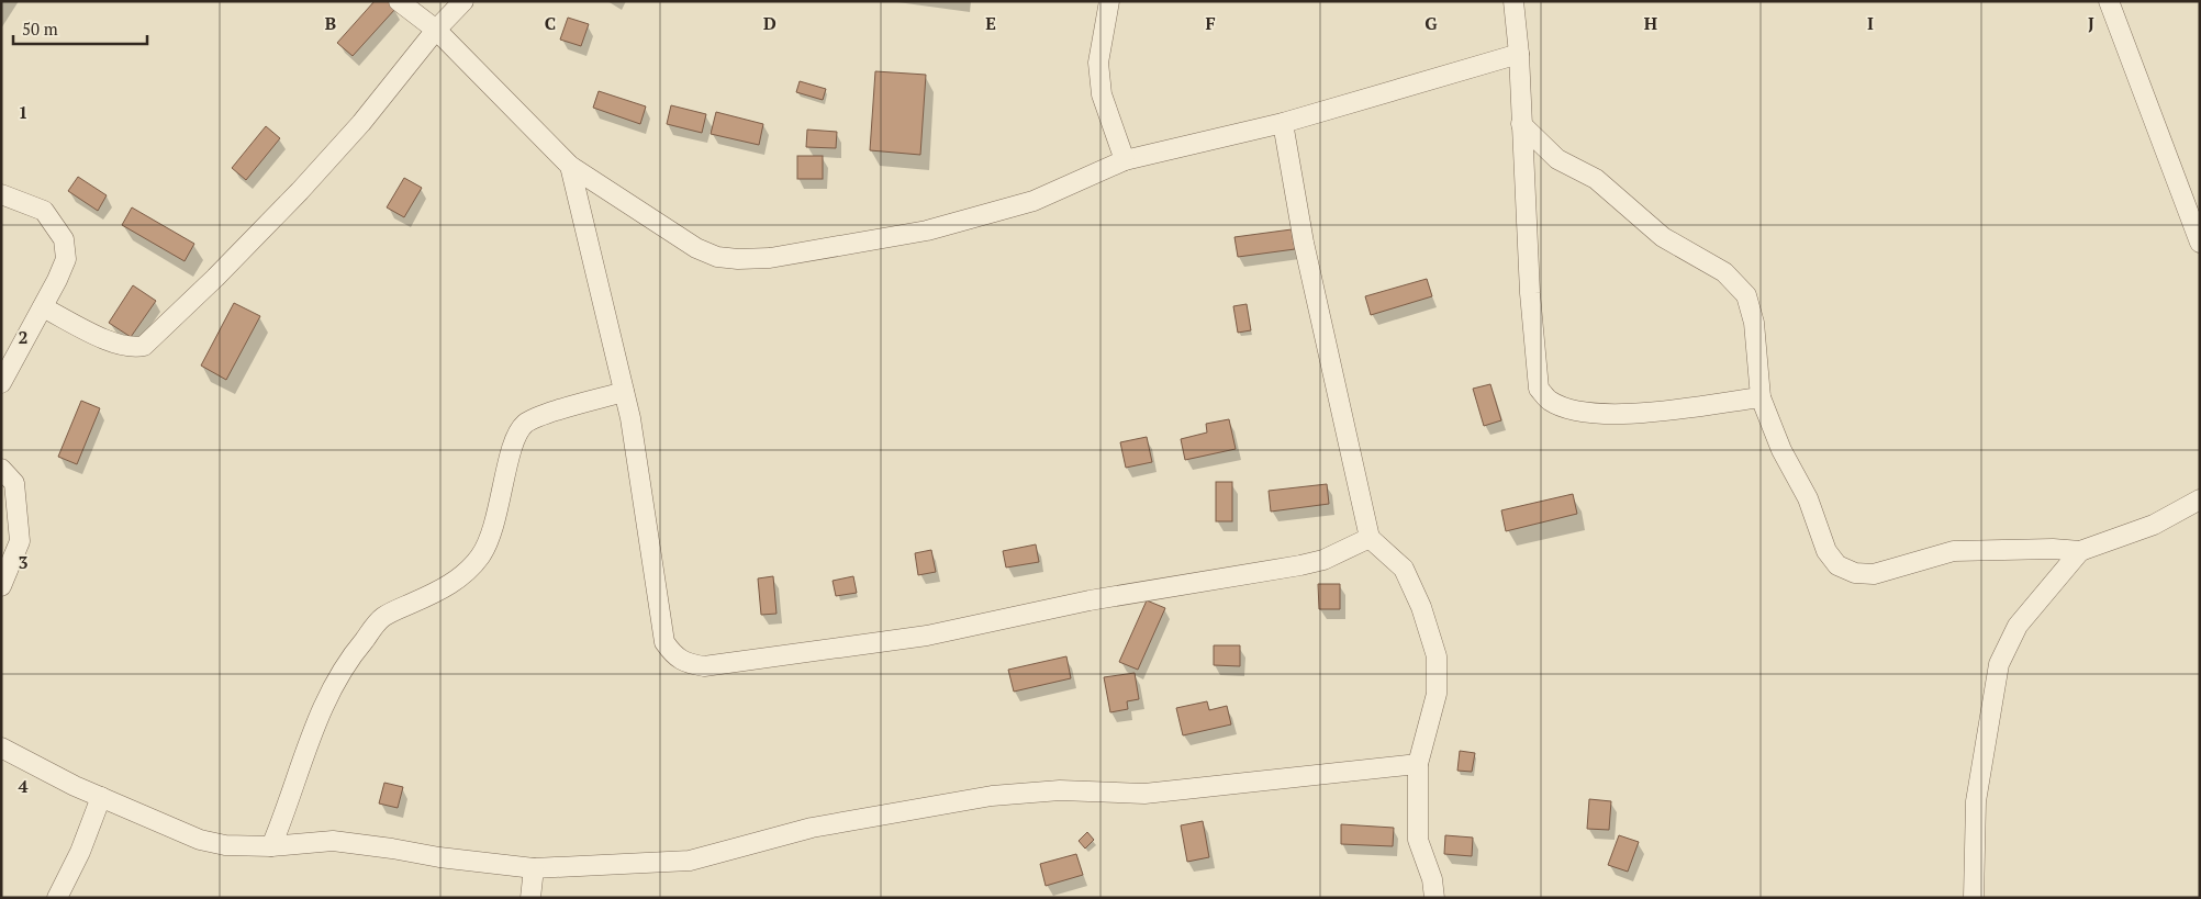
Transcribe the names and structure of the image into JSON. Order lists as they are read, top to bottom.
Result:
{
  "scale_bar": "50 m",
  "grid": {
    "columns": [
      "B",
      "C",
      "D",
      "E",
      "F",
      "G",
      "H",
      "I",
      "J"
    ],
    "rows": [
      "1",
      "2",
      "3",
      "4"
    ]
  }
}
